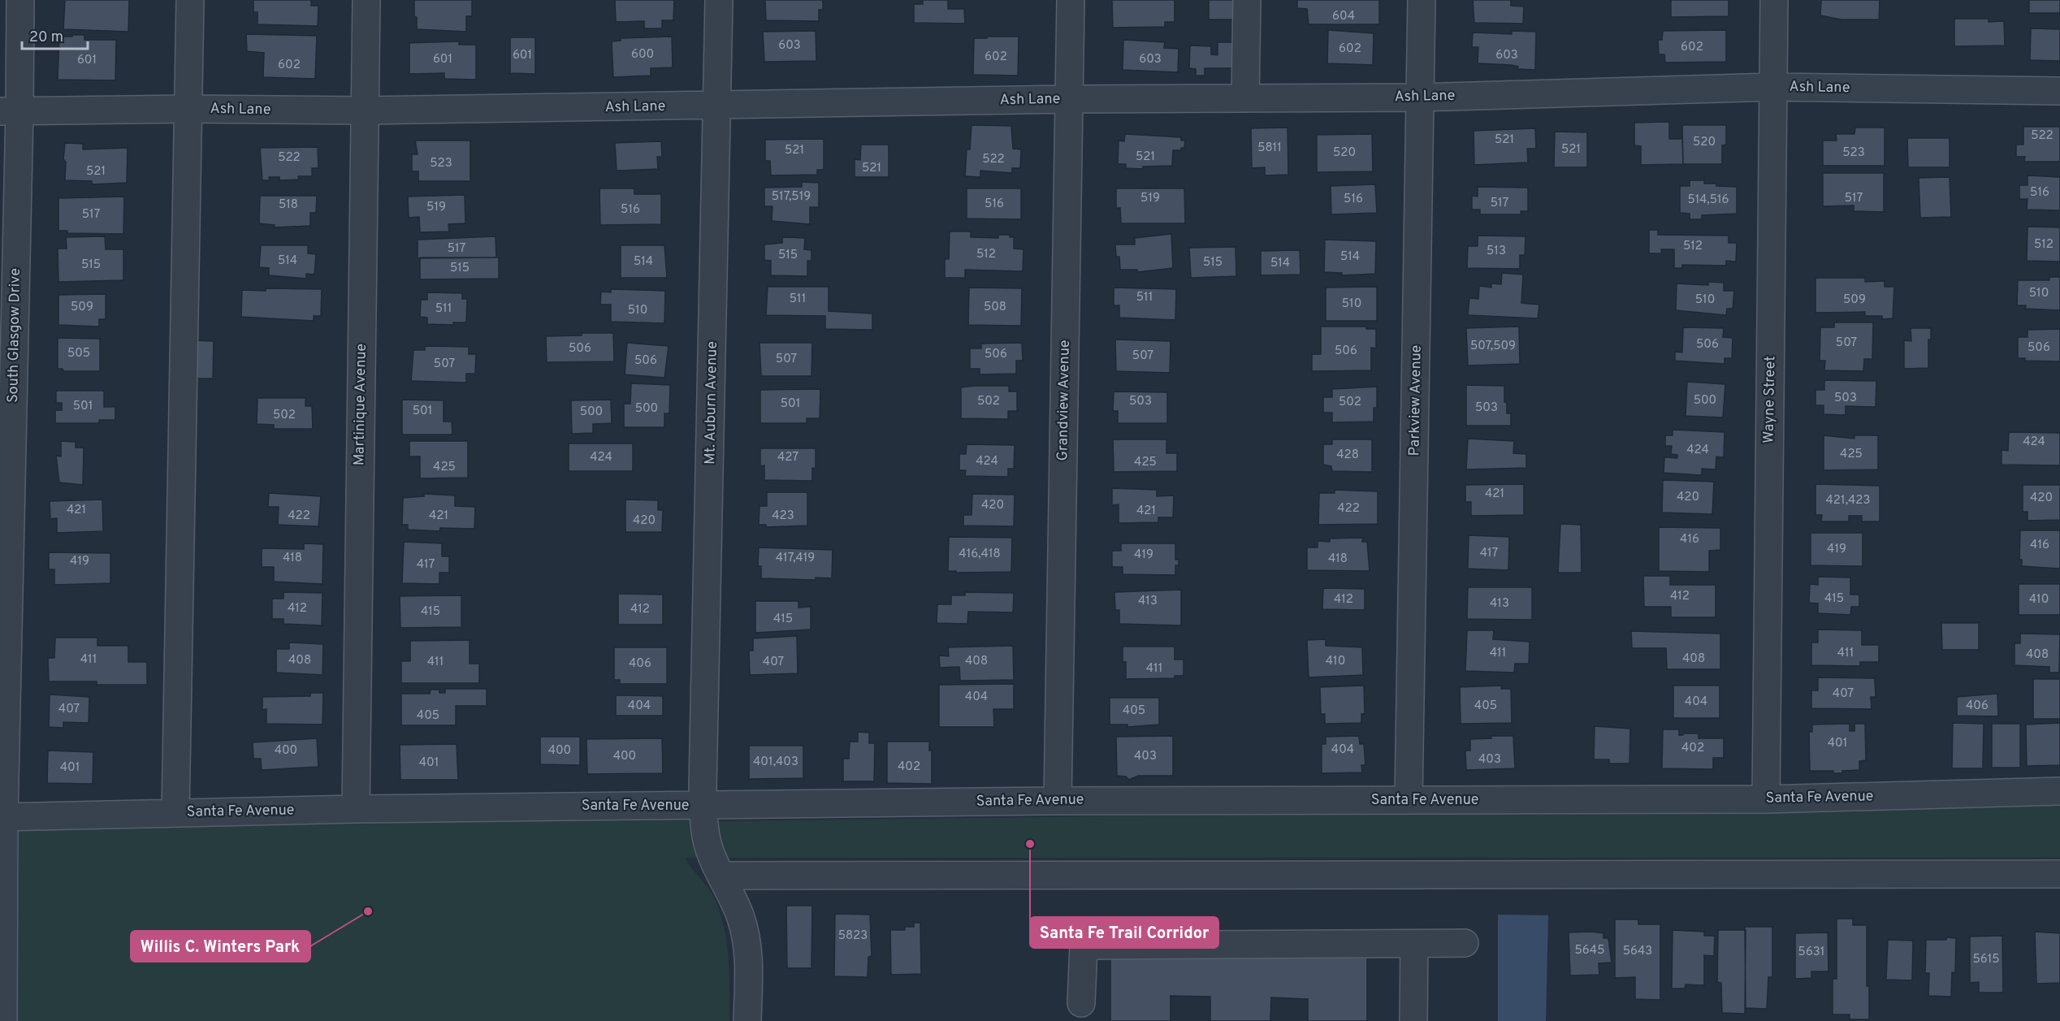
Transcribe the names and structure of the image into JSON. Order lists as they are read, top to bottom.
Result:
{
  "streets": {
    "street": [
      "Ash Lane",
      "South Glasgow Drive",
      "Wayne Street",
      "Grandview Avenue",
      "Parkview Avenue",
      "Mt. Auburn Avenue",
      "Martinique Avenue",
      "Santa Fe Avenue"
    ]
  },
  "crossings": [
    ["Ash Lane", "South Glasgow Drive"],
    ["Ash Lane", "Wayne Street"],
    ["Ash Lane", "Grandview Avenue"],
    ["Ash Lane", "Parkview Avenue"],
    ["Ash Lane", "Mt. Auburn Avenue"],
    ["Ash Lane", "Martinique Avenue"],
    ["South Glasgow Drive", "Santa Fe Avenue"],
    ["Wayne Street", "Santa Fe Avenue"],
    ["Grandview Avenue", "Santa Fe Avenue"],
    ["Parkview Avenue", "Santa Fe Avenue"],
    ["Mt. Auburn Avenue", "Santa Fe Avenue"],
    ["Martinique Avenue", "Santa Fe Avenue"]
  ],
  "places": ["Santa Fe Trail Corridor", "Willis C. Winters Park"],
  "house_numbers": [
    "604",
    "603",
    "602",
    "602",
    "600",
    "601",
    "603",
    "602",
    "601",
    "603",
    "601",
    "602",
    "522",
    "521",
    "520",
    "5811",
    "521",
    "521",
    "520",
    "523",
    "521",
    "522",
    "522",
    "523",
    "521",
    "521",
    "516",
    "517,519",
    "519",
    "517",
    "516",
    "514,516",
    "517",
    "516",
    "518",
    "519",
    "516",
    "517",
    "512",
    "512",
    "517",
    "513",
    "512",
    "515",
    "514",
    "514",
    "514",
    "515",
    "514",
    "515",
    "515",
    "510",
    "511",
    "511",
    "510",
    "509",
    "510",
    "509",
    "508",
    "511",
    "510",
    "507",
    "506",
    "507,509",
    "506",
    "506",
    "506",
    "505",
    "506",
    "507",
    "507",
    "506",
    "507",
    "503",
    "500",
    "502",
    "503",
    "502",
    "501",
    "501",
    "503",
    "500",
    "501",
    "500",
    "502",
    "424",
    "424",
    "425",
    "428",
    "424",
    "427",
    "424",
    "425",
    "425",
    "421",
    "420",
    "420",
    "421,423",
    "420",
    "422",
    "421",
    "421",
    "422",
    "421",
    "423",
    "420",
    "416",
    "416",
    "419",
    "417",
    "416,418",
    "419",
    "418",
    "417,419",
    "418",
    "419",
    "417",
    "412",
    "415",
    "412",
    "410",
    "413",
    "413",
    "412",
    "412",
    "415",
    "415",
    "411",
    "411",
    "408",
    "408",
    "411",
    "408",
    "408",
    "410",
    "411",
    "407",
    "406",
    "411",
    "407",
    "404",
    "404",
    "404",
    "405",
    "406",
    "407",
    "405",
    "405",
    "401",
    "402",
    "404",
    "400",
    "400",
    "400",
    "403",
    "403",
    "401,403",
    "401",
    "402",
    "401",
    "5823",
    "5645",
    "5643",
    "5631",
    "5615"
  ],
  "scale_bar": "20 m"
}
